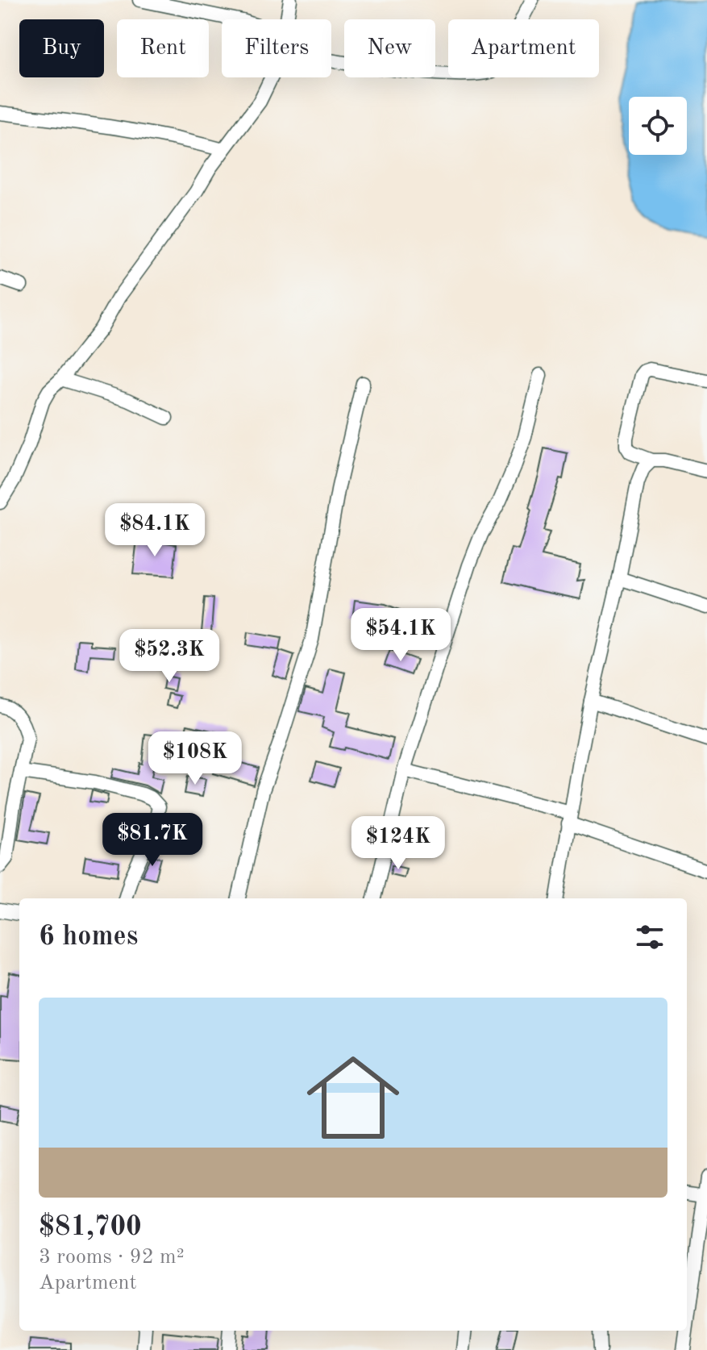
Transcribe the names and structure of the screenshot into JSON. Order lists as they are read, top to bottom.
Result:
{
  "page": {
    "chip": [
      "Buy",
      "Rent",
      "Filters",
      "New",
      "Apartment"
    ],
    "price": [
      "$84.1K",
      "$54.1K",
      "$52.3K",
      "$108K",
      "$81.7K",
      "$124K"
    ],
    "heading": "6 homes",
    "list": [
      {
        "name": "$81,700",
        "note": "3 rooms · 92 m² · Apartment"
      }
    ]
  }
}
